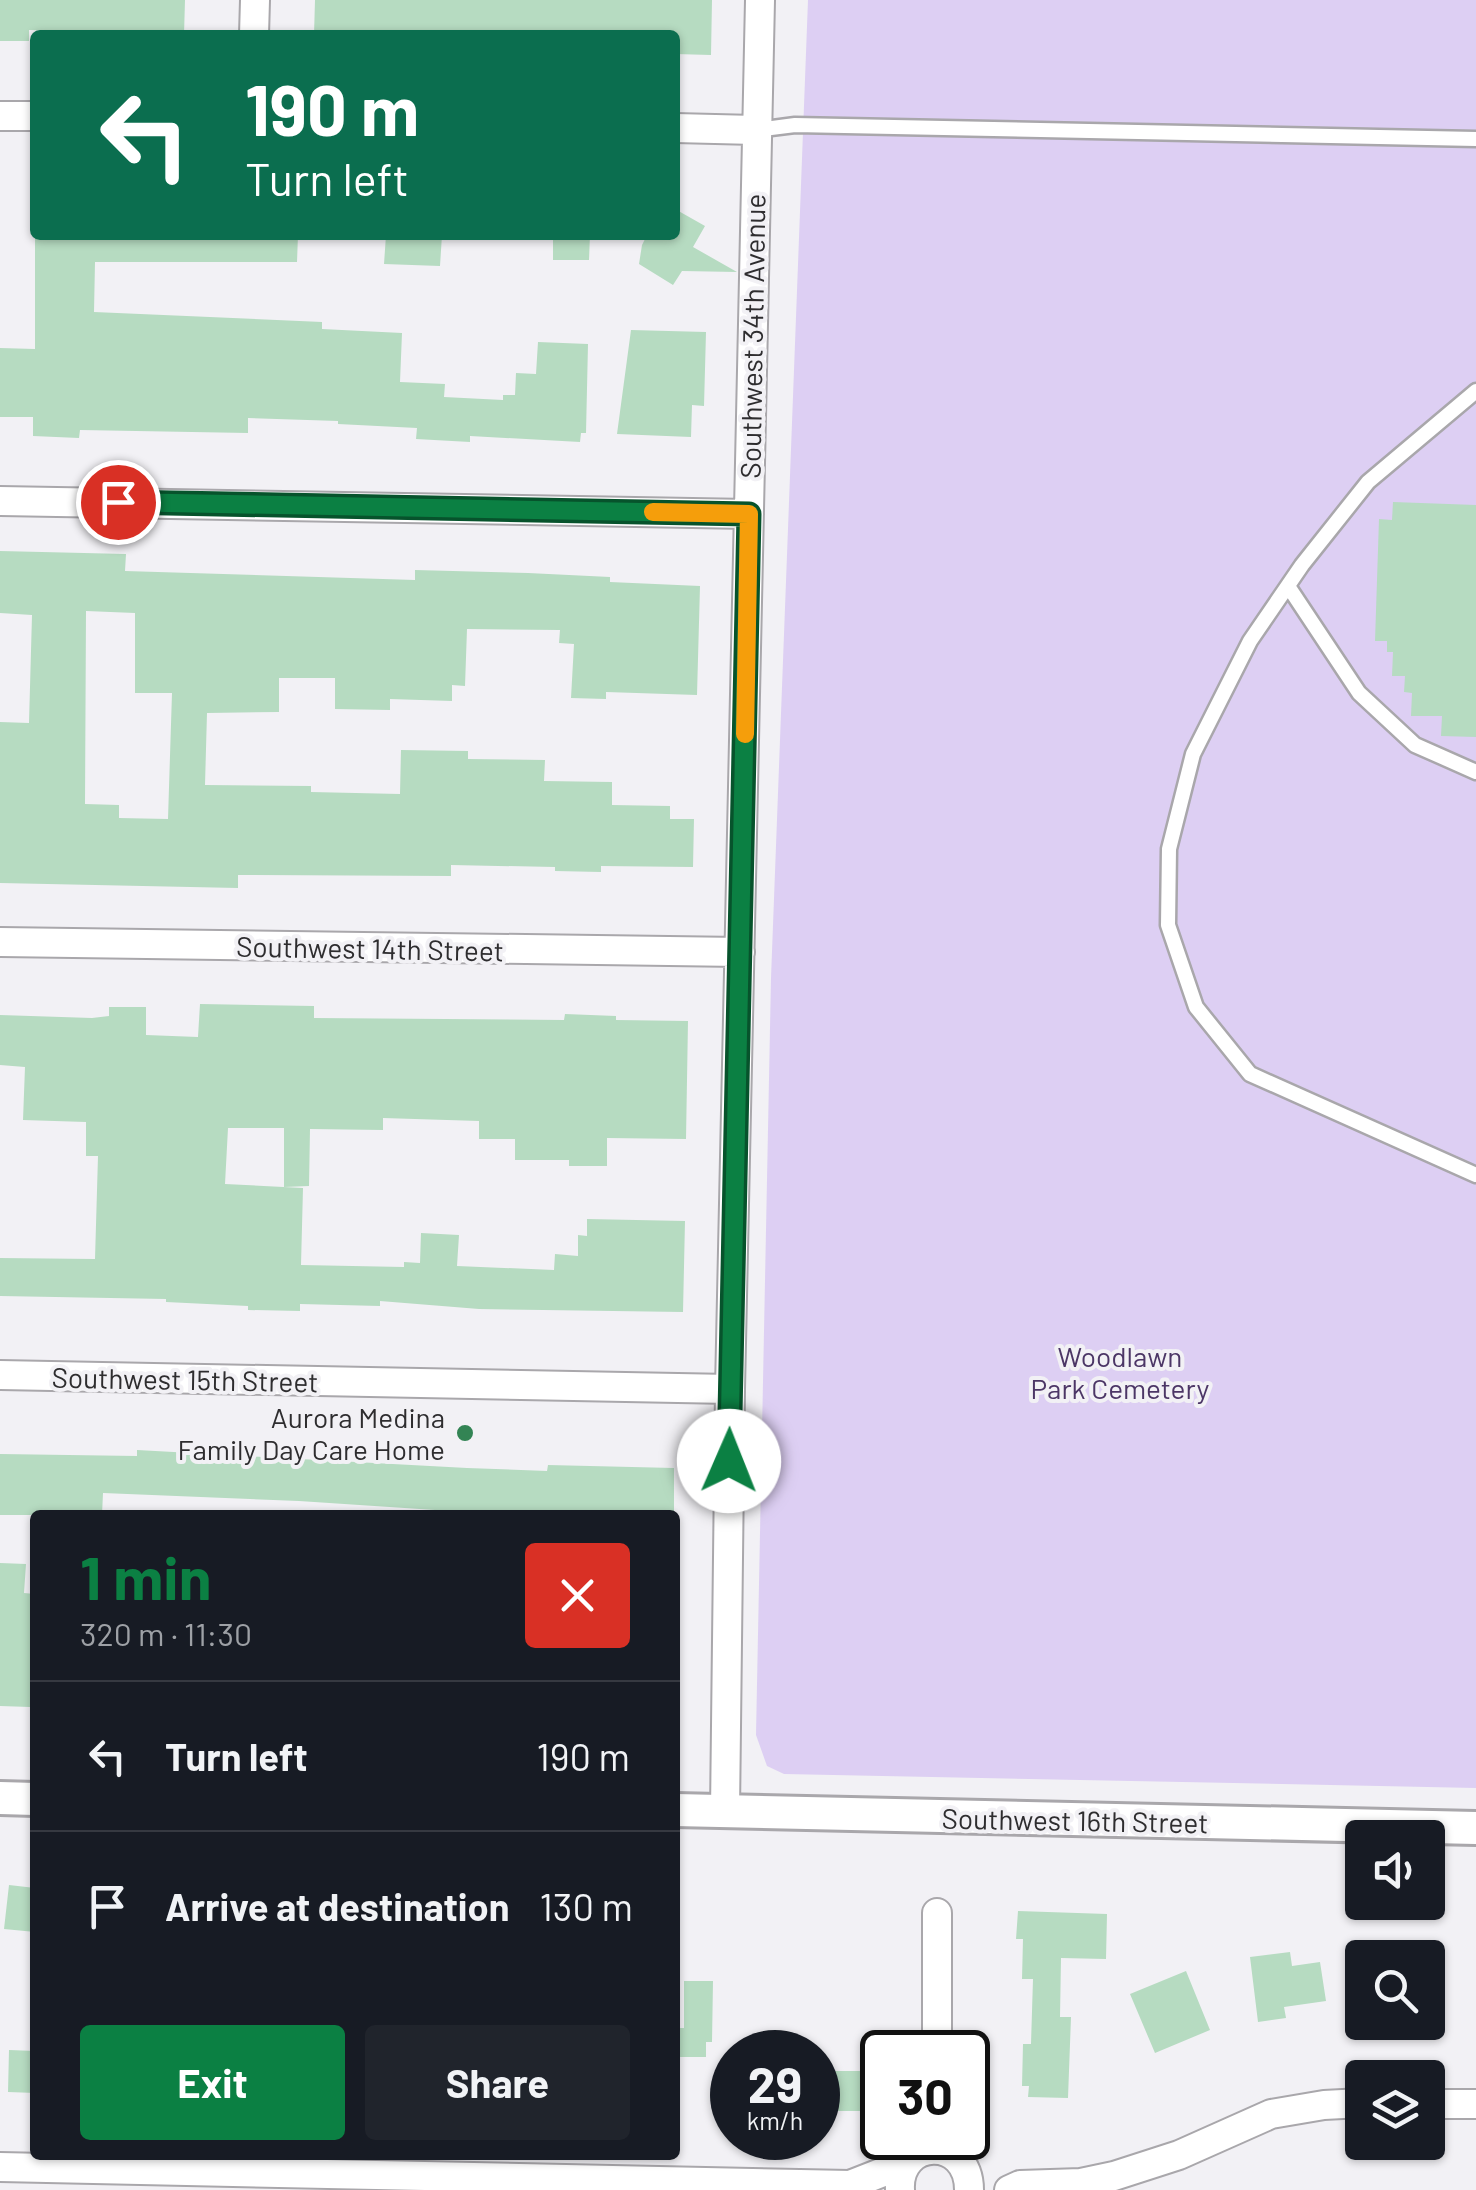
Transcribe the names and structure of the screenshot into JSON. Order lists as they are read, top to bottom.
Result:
{
  "streets": {
    "street": [
      "Southwest 34th Avenue",
      "Southwest 14th Street",
      "Southwest 15th Street",
      "Southwest 16th Street"
    ]
  },
  "crossings": [
    ["Southwest 34th Avenue", "Southwest 14th Street"],
    ["Southwest 34th Avenue", "Southwest 15th Street"],
    ["Southwest 34th Avenue", "Southwest 16th Street"]
  ],
  "parks": ["Woodlawn Park Cemetery"],
  "places": ["Aurora Medina Family Day Care Home"],
  "page": {
    "turn": ["190 m", "Turn left"],
    "heading": ["1 min", "320 m · 11:30"],
    "list": [
      {
        "name": "Turn left",
        "value": "190 m"
      },
      {
        "name": "Arrive at destination",
        "value": "130 m"
      }
    ],
    "buttons": ["Exit", "Share"],
    "speed": "29 km/h",
    "limit": "30"
  }
}
